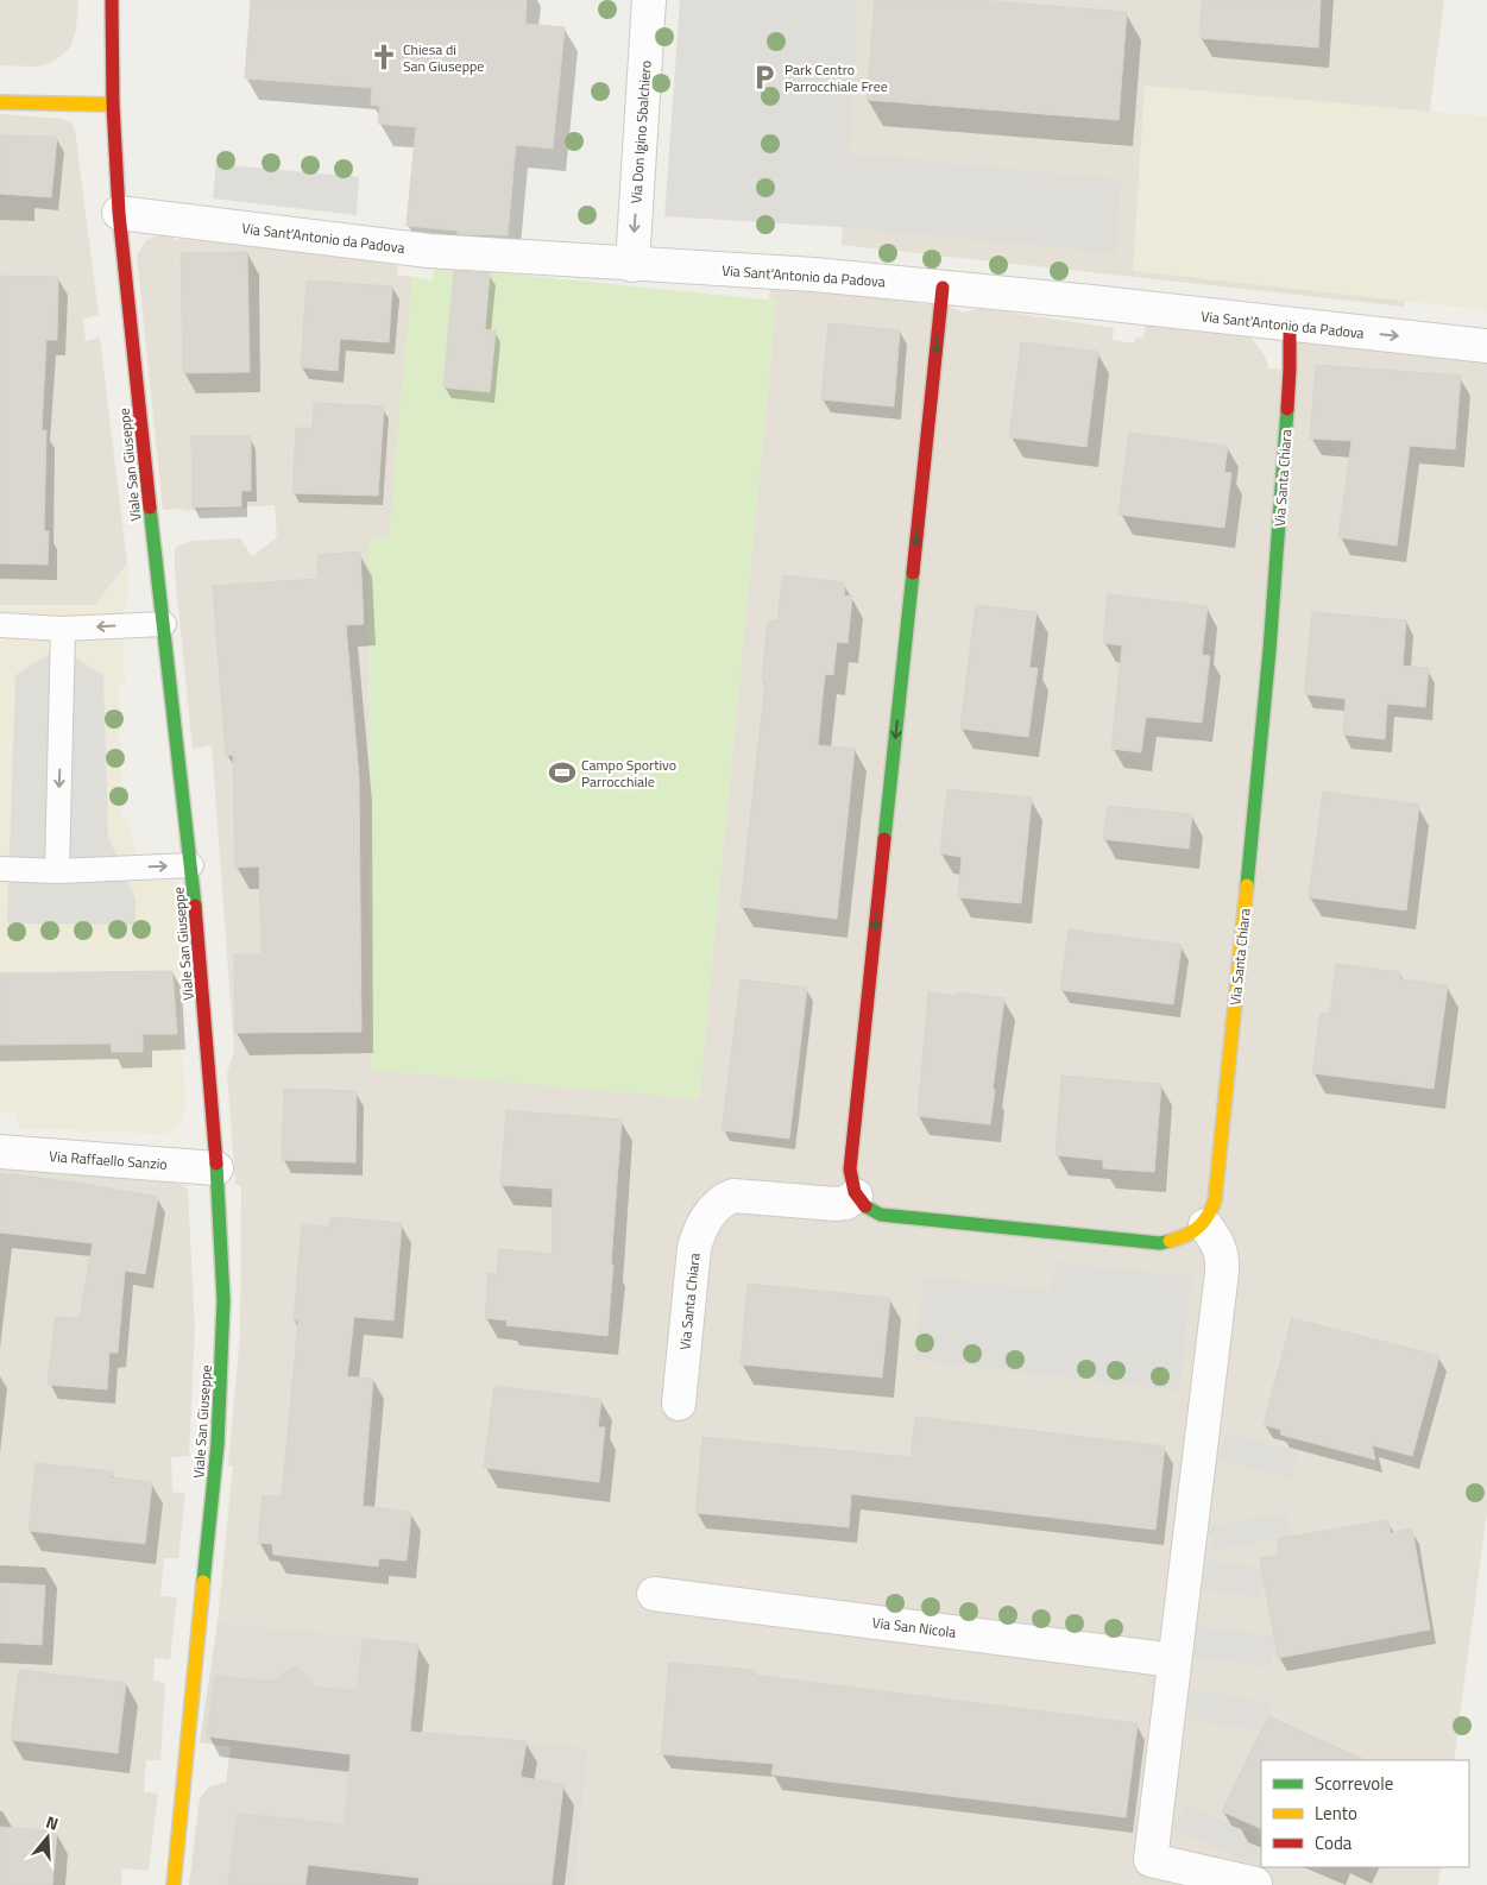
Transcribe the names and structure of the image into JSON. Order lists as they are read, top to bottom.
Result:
{
  "streets": {
    "street": [
      "Via Don Igino Sbalchiero",
      "Via Sant'Antonio da Padova",
      "Viale San Giuseppe",
      "Via Santa Chiara",
      "Via Raffaello Sanzio",
      "Via San Nicola"
    ]
  },
  "crossings": [
    ["Via Don Igino Sbalchiero", "Via Sant'Antonio da Padova"],
    ["Via Sant'Antonio da Padova", "Viale San Giuseppe"],
    ["Via Sant'Antonio da Padova", "Via Santa Chiara"],
    ["Viale San Giuseppe", "Via Raffaello Sanzio"]
  ],
  "one_way": ["Via Don Igino Sbalchiero"],
  "places": {
    "church": ["Chiesa di San Giuseppe"],
    "parking": ["Park Centro Parrocchiale Free"],
    "sports": ["Campo Sportivo Parrocchiale"]
  },
  "legend": ["Scorrevole", "Lento", "Coda"],
  "north": "top"
}
